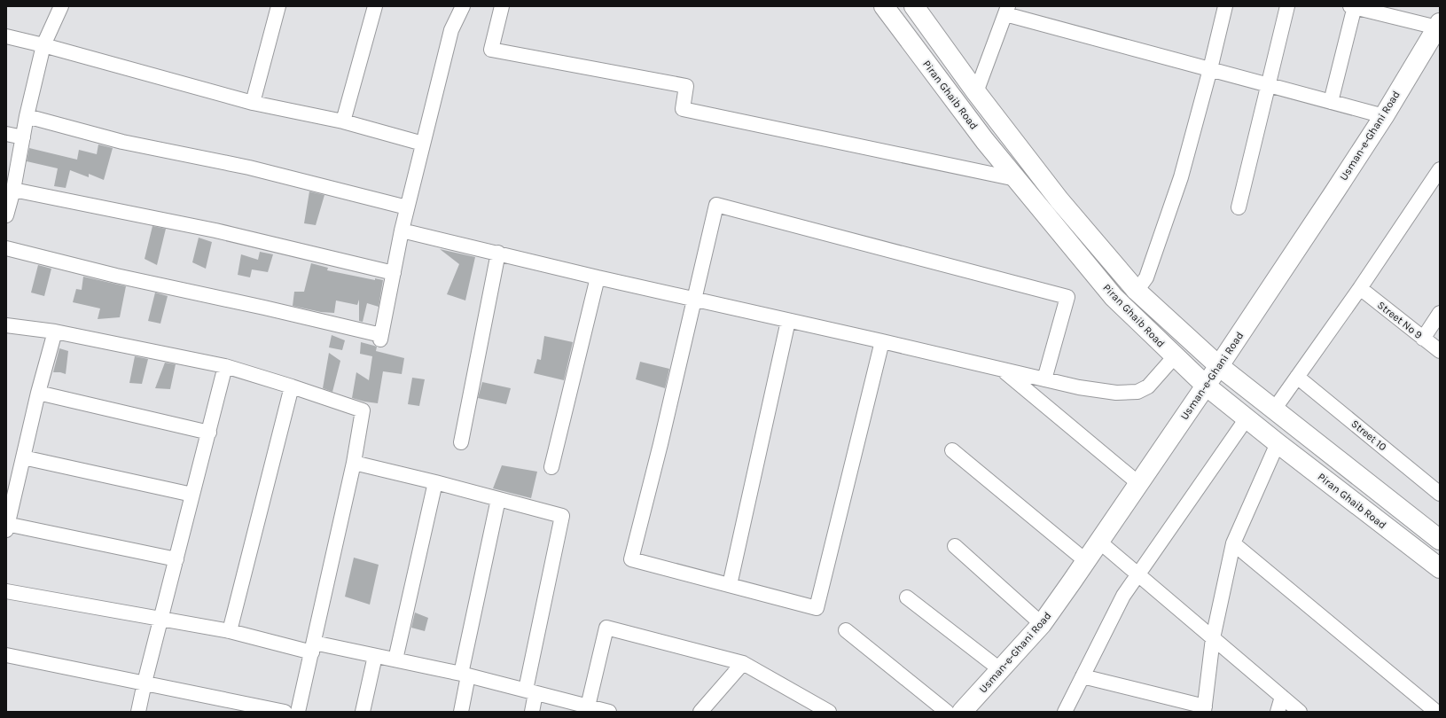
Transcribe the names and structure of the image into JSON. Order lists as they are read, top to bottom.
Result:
{
  "streets": {
    "main road": ["Piran Ghaib Road", "Usman-e-Ghani Road"],
    "street": ["Street No 9", "Street 10"]
  },
  "crossings": [
    ["Piran Ghaib Road", "Usman-e-Ghani Road"]
  ]
}
